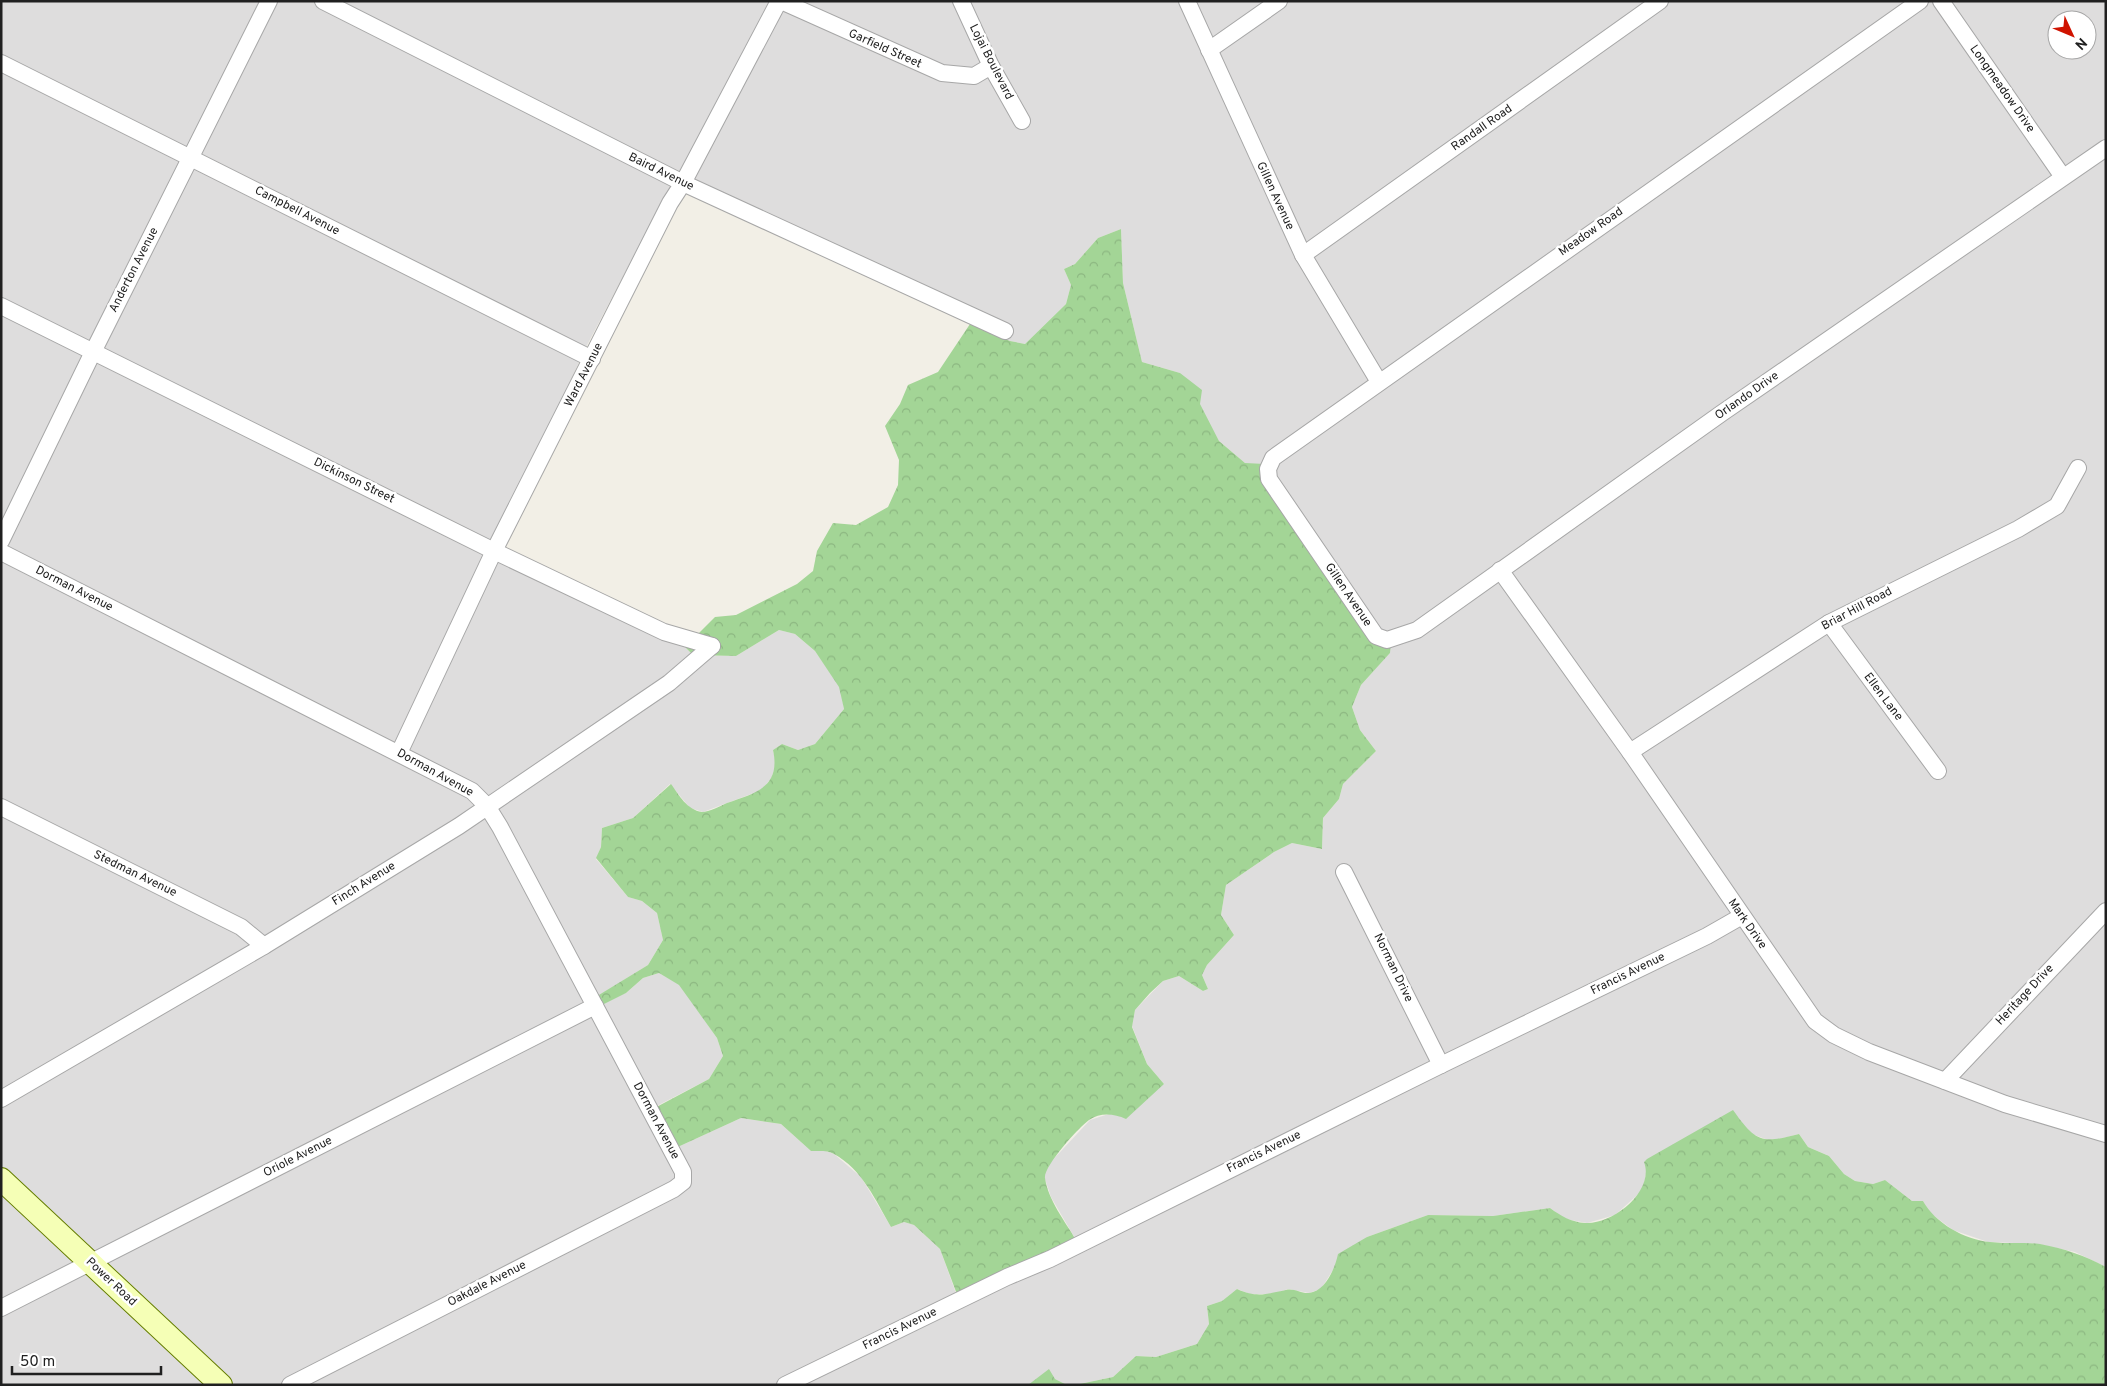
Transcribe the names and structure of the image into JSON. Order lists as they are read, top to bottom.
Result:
{
  "streets": {
    "main road": ["Power Road"],
    "street": [
      "Garfield Street",
      "Lojai Boulevard",
      "Longmeadow Drive",
      "Randall Road",
      "Baird Avenue",
      "Gillen Avenue",
      "Campbell Avenue",
      "Meadow Road",
      "Anderton Avenue",
      "Ward Avenue",
      "Orlando Drive",
      "Dickinson Street",
      "Dorman Avenue",
      "Briar Hill Road",
      "Ellen Lane",
      "Stedman Avenue",
      "Finch Avenue",
      "Mark Drive",
      "Norman Drive",
      "Francis Avenue",
      "Heritage Drive",
      "Oriole Avenue",
      "Oakdale Avenue"
    ]
  },
  "crossings": [
    ["Garfield Street", "Lojai Boulevard"],
    ["Garfield Street", "Ward Avenue"],
    ["Longmeadow Drive", "Orlando Drive"],
    ["Randall Road", "Gillen Avenue"],
    ["Baird Avenue", "Ward Avenue"],
    ["Gillen Avenue", "Meadow Road"],
    ["Gillen Avenue", "Orlando Drive"],
    ["Campbell Avenue", "Anderton Avenue"],
    ["Campbell Avenue", "Ward Avenue"],
    ["Anderton Avenue", "Dickinson Street"],
    ["Ward Avenue", "Dickinson Street"],
    ["Ward Avenue", "Dorman Avenue"],
    ["Orlando Drive", "Mark Drive"],
    ["Dickinson Street", "Finch Avenue"],
    ["Dorman Avenue", "Finch Avenue"],
    ["Dorman Avenue", "Oriole Avenue"],
    ["Dorman Avenue", "Oakdale Avenue"],
    ["Briar Hill Road", "Ellen Lane"],
    ["Briar Hill Road", "Mark Drive"],
    ["Stedman Avenue", "Finch Avenue"],
    ["Mark Drive", "Francis Avenue"],
    ["Mark Drive", "Heritage Drive"],
    ["Norman Drive", "Francis Avenue"],
    ["Oriole Avenue", "Power Road"]
  ],
  "scale_bar": "50 m",
  "north": "bottom right"
}
